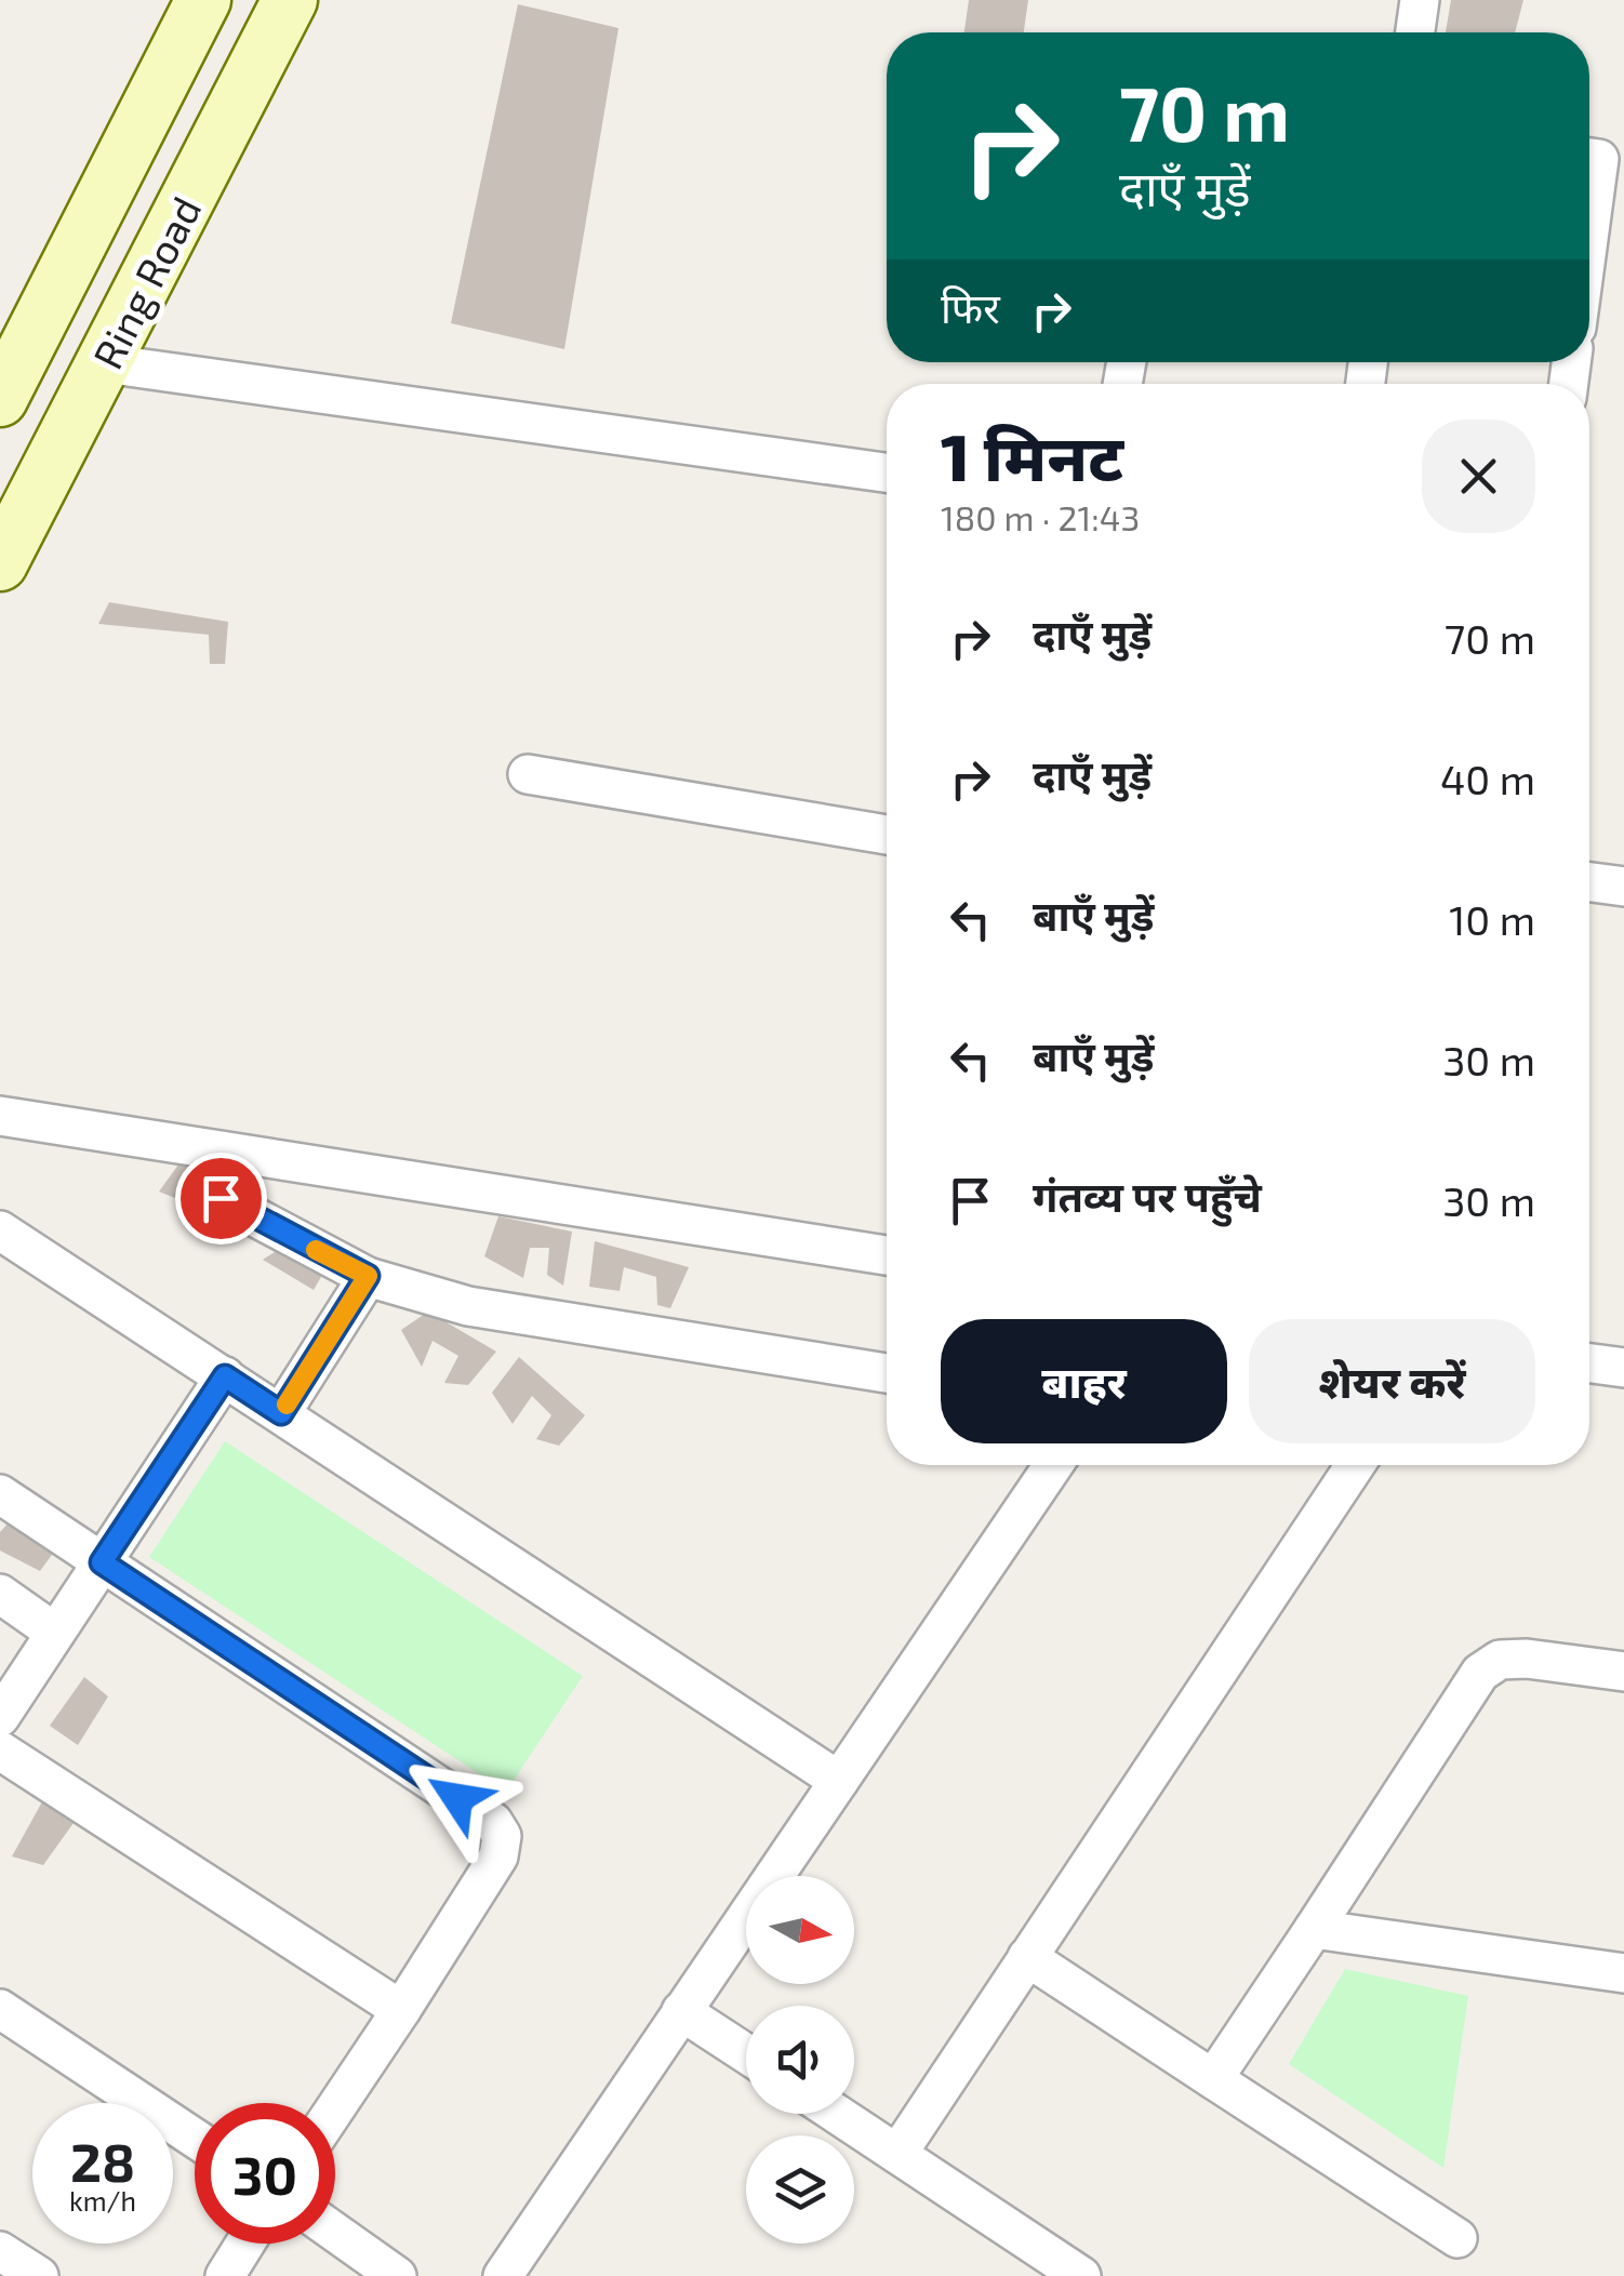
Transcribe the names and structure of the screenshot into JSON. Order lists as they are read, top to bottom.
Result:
{
  "streets": {
    "street": ["Ring Road"]
  },
  "north": "right",
  "page": {
    "turn": ["70 m", "दाएँ मुड़ें"],
    "then": "फिर",
    "heading": ["1 मिनट", "180 m · 21:43"],
    "list": [
      {
        "name": "दाएँ मुड़ें",
        "value": "70 m"
      },
      {
        "name": "दाएँ मुड़ें",
        "value": "40 m"
      },
      {
        "name": "बाएँ मुड़ें",
        "value": "10 m"
      },
      {
        "name": "बाएँ मुड़ें",
        "value": "30 m"
      },
      {
        "name": "गंतव्य पर पहुँचे",
        "value": "30 m"
      }
    ],
    "buttons": ["बाहर", "शेयर करें"],
    "speed": "28 km/h",
    "limit": "30"
  }
}
